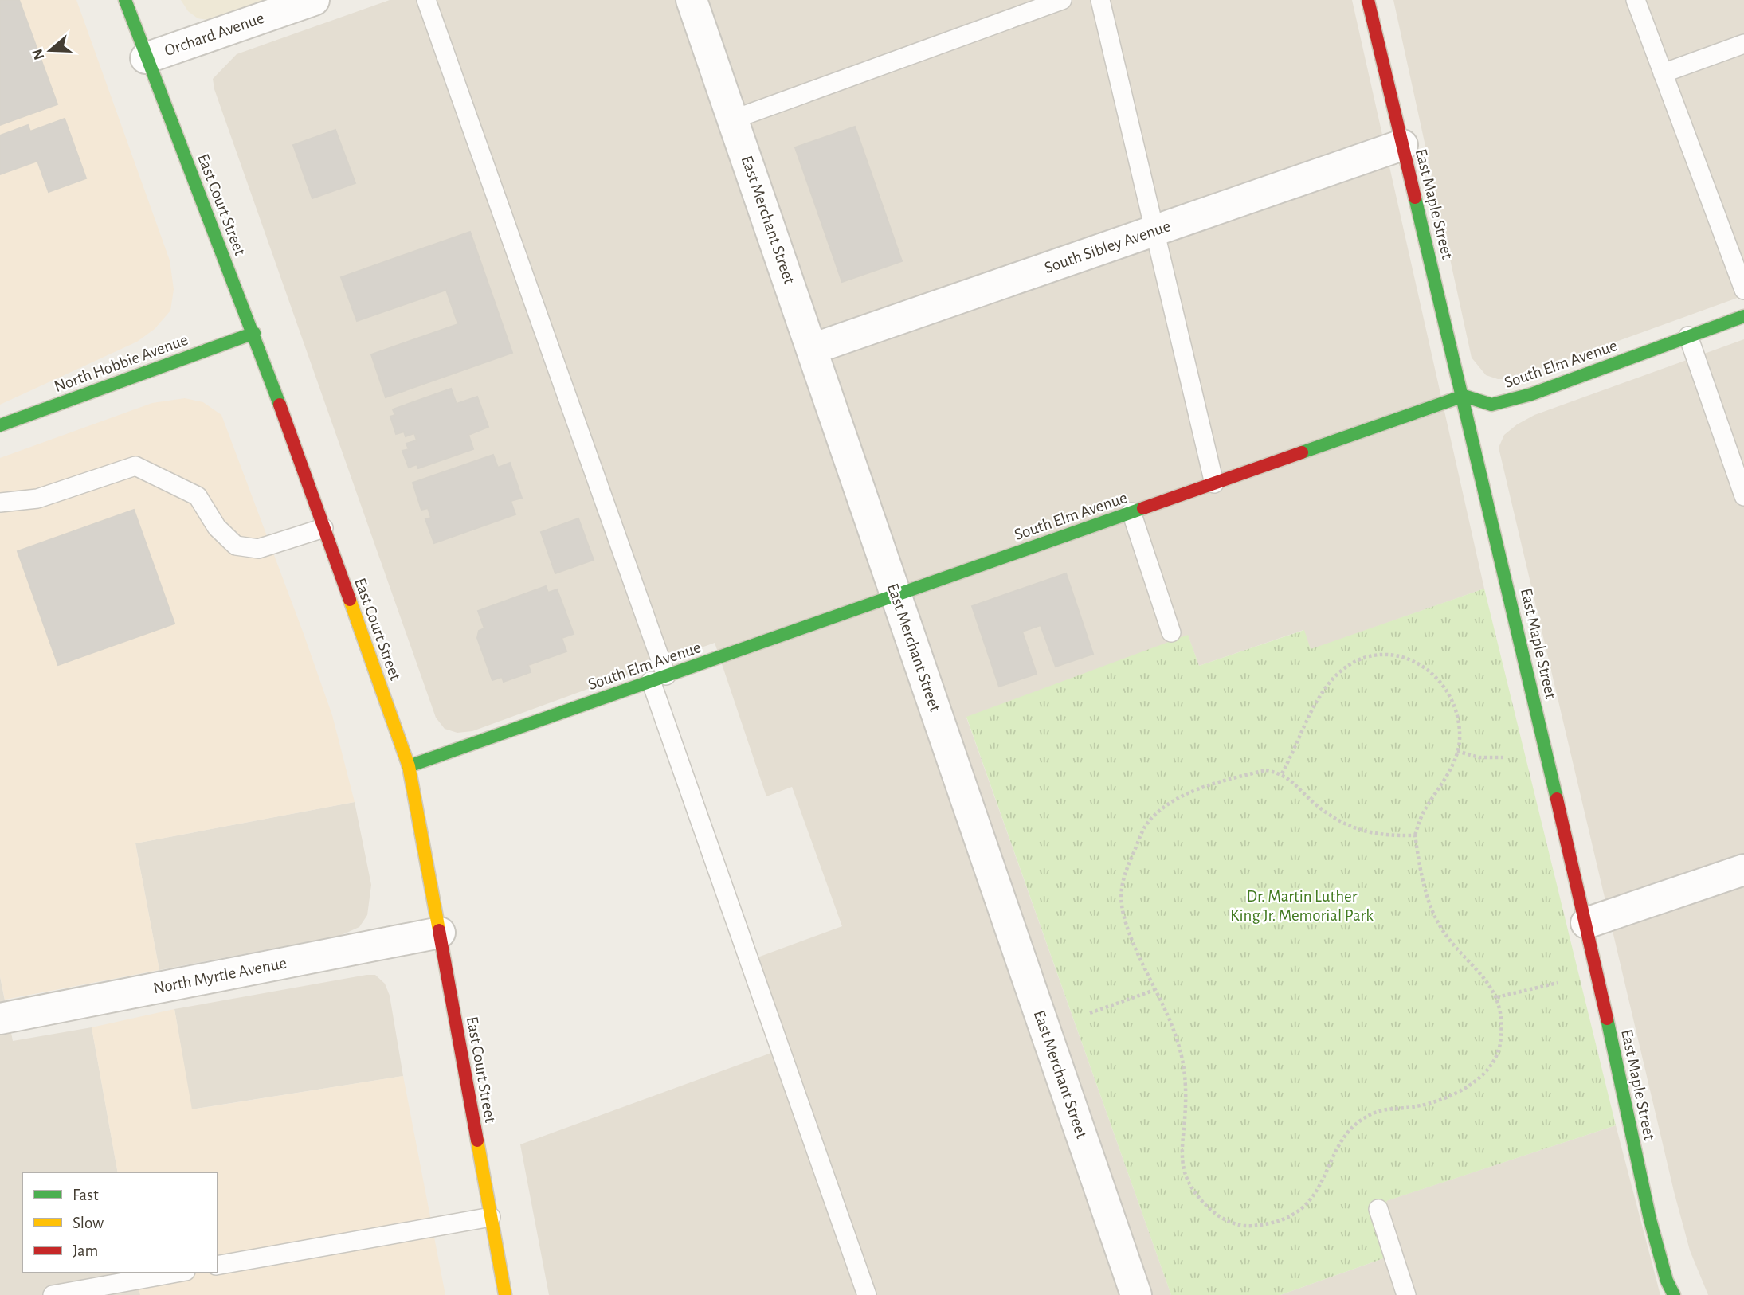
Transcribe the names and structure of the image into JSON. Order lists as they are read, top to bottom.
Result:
{
  "streets": {
    "main road": [
      "East Maple Street",
      "East Court Street",
      "North Hobbie Avenue",
      "South Elm Avenue"
    ],
    "street": [
      "Orchard Avenue",
      "East Merchant Street",
      "South Sibley Avenue",
      "North Myrtle Avenue"
    ]
  },
  "crossings": [
    ["Orchard Avenue", "East Court Street"],
    ["East Maple Street", "South Sibley Avenue"],
    ["East Maple Street", "South Elm Avenue"],
    ["East Court Street", "North Hobbie Avenue"],
    ["East Court Street", "South Elm Avenue"],
    ["East Court Street", "North Myrtle Avenue"],
    ["East Merchant Street", "South Sibley Avenue"],
    ["East Merchant Street", "South Elm Avenue"]
  ],
  "parks": ["Dr. Martin Luther King Jr. Memorial Park"],
  "legend": ["Fast", "Slow", "Jam"],
  "north": "left"
}
